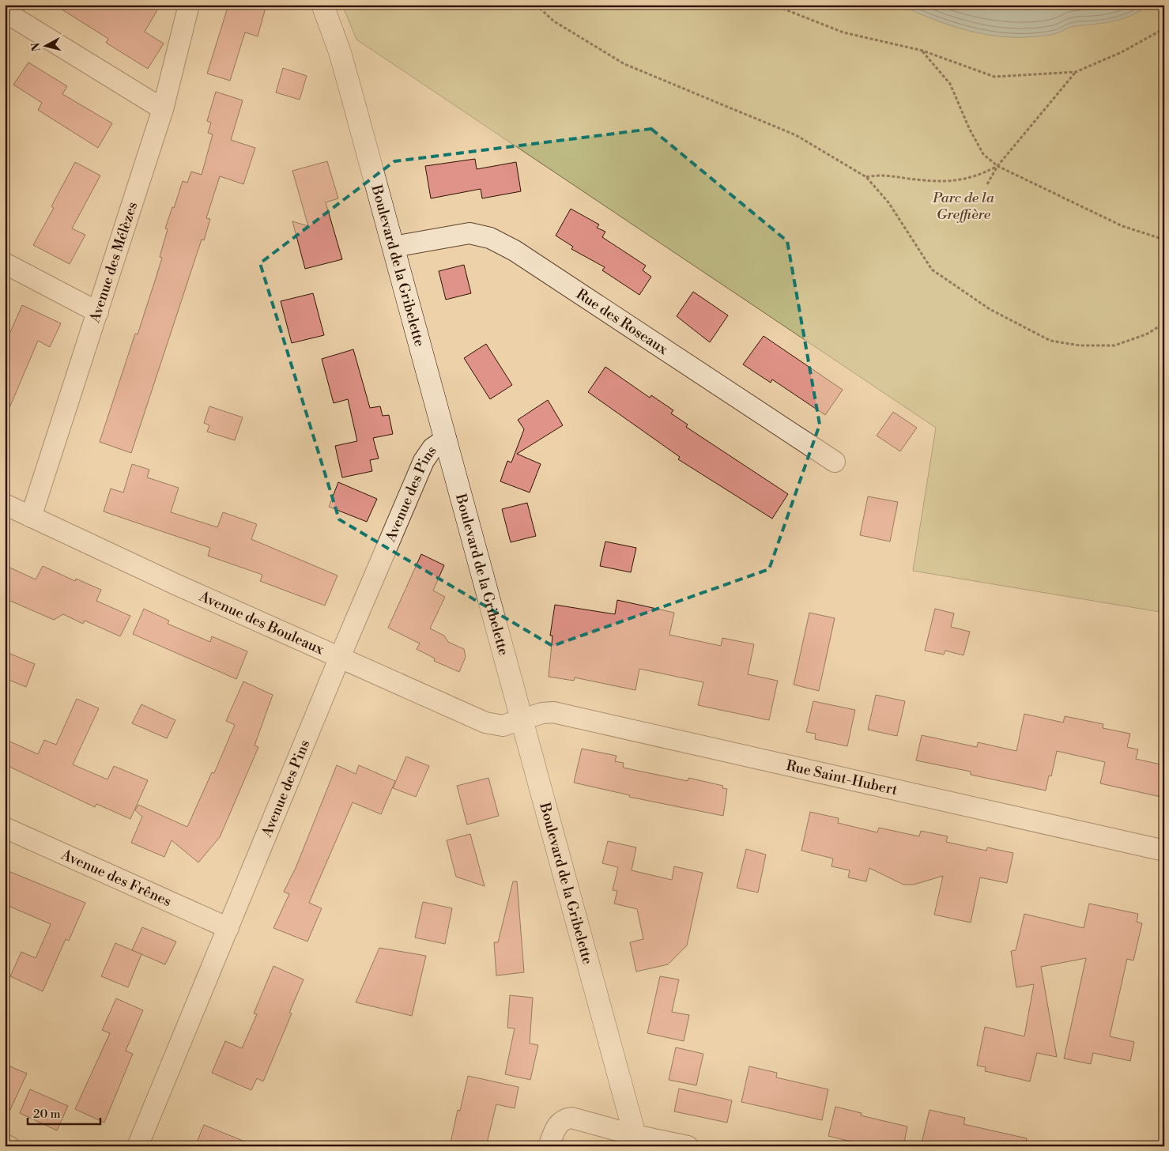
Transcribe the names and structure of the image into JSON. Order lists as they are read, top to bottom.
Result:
{
  "streets": {
    "main road": ["Boulevard de la Gribelette"],
    "street": [
      "Avenue des Mélèzes",
      "Rue des Roseaux",
      "Avenue des Pins",
      "Avenue des Bouleaux",
      "Rue Saint-Hubert",
      "Avenue des Frênes"
    ]
  },
  "crossings": [
    ["Avenue des Mélèzes", "Avenue des Bouleaux"],
    ["Boulevard de la Gribelette", "Rue des Roseaux"],
    ["Boulevard de la Gribelette", "Avenue des Pins"],
    ["Boulevard de la Gribelette", "Avenue des Bouleaux"],
    ["Boulevard de la Gribelette", "Rue Saint-Hubert"],
    ["Avenue des Pins", "Avenue des Bouleaux"],
    ["Avenue des Pins", "Avenue des Frênes"],
    ["Avenue des Bouleaux", "Rue Saint-Hubert"]
  ],
  "parks": ["Parc de la Greffière"],
  "scale_bar": "20 m",
  "north": "left"
}
